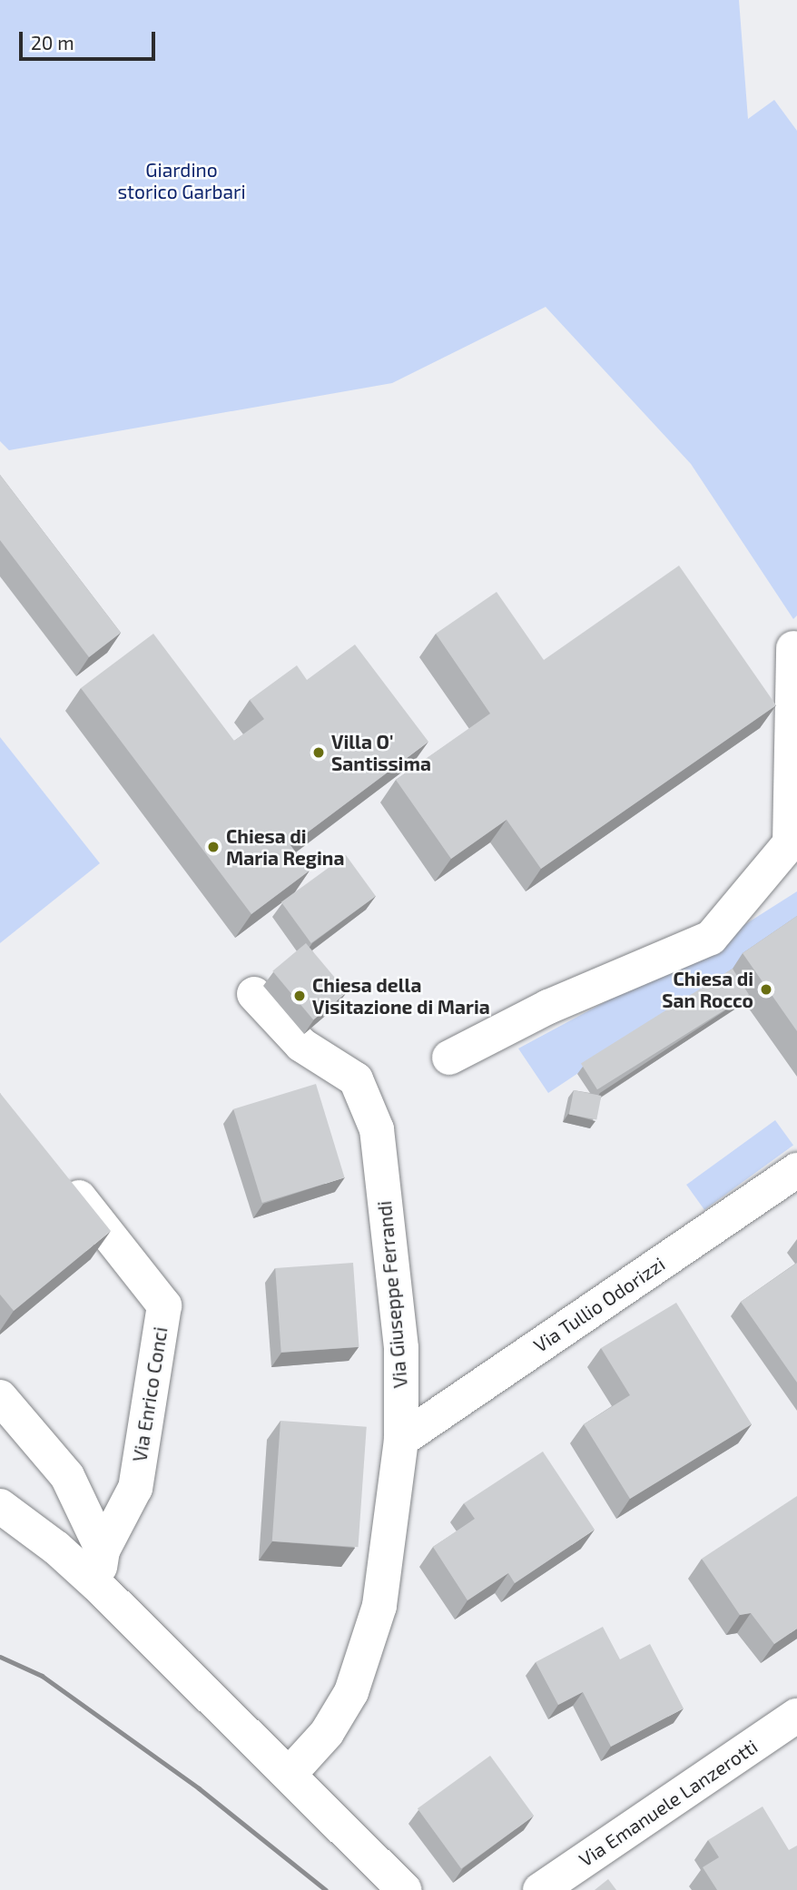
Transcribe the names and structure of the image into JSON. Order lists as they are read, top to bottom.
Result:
{
  "streets": {
    "street": [
      "Via Giuseppe Ferrandi",
      "Via Tullio Odorizzi",
      "Via Enrico Conci",
      "Via Emanuele Lanzerotti"
    ]
  },
  "crossings": [
    ["Via Giuseppe Ferrandi", "Via Tullio Odorizzi"]
  ],
  "parks": ["Giardino storico Garbari"],
  "places": [
    "Villa O' Santissima",
    "Chiesa di Maria Regina",
    "Chiesa di San Rocco",
    "Chiesa della Visitazione di Maria"
  ],
  "scale_bar": "20 m"
}
